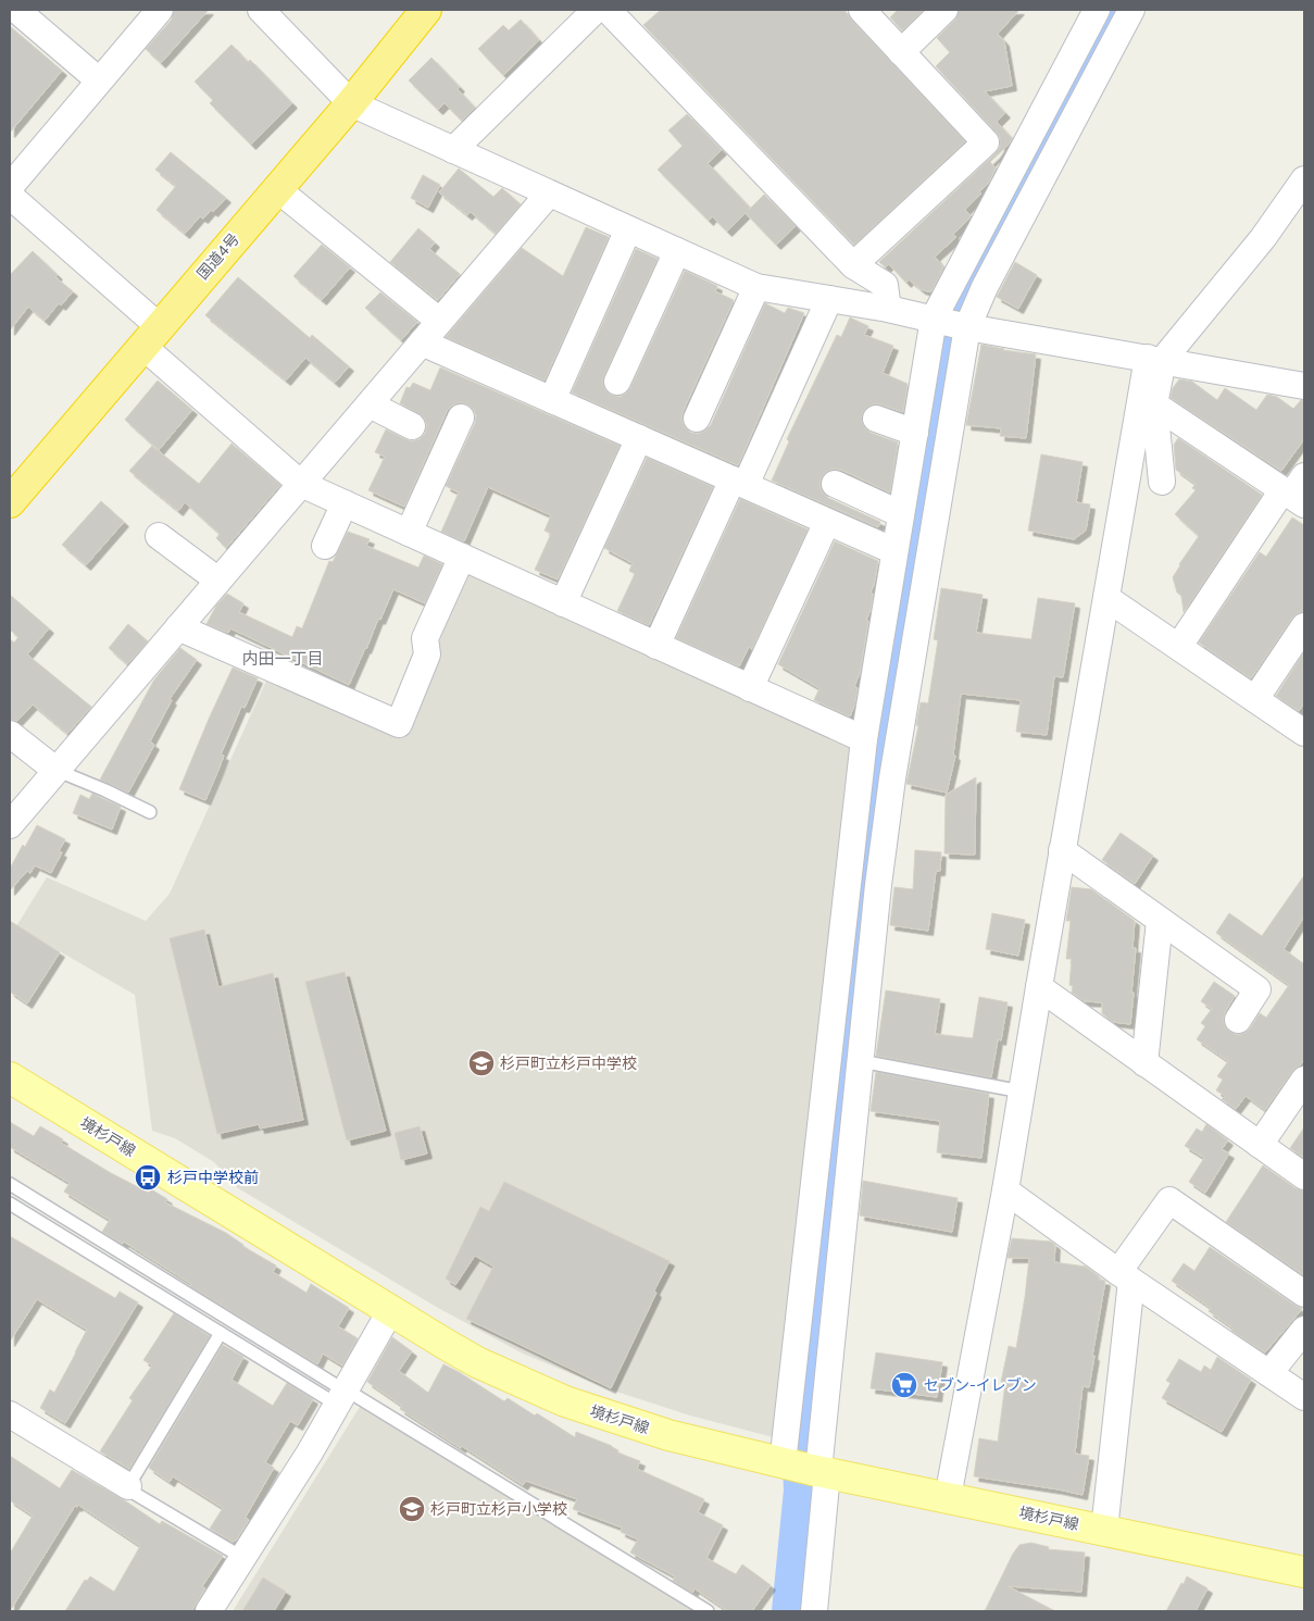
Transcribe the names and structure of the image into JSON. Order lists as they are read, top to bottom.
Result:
{
  "streets": {
    "highway": ["国道4号"],
    "main road": ["境杉戸線"]
  },
  "districts": ["内田一丁目"],
  "places": {
    "school or university": ["杉戸町立杉戸中学校", "杉戸町立杉戸小学校"],
    "bus stop": ["杉戸中学校前"],
    "supermarket": ["セブン-イレブン"]
  }
}
